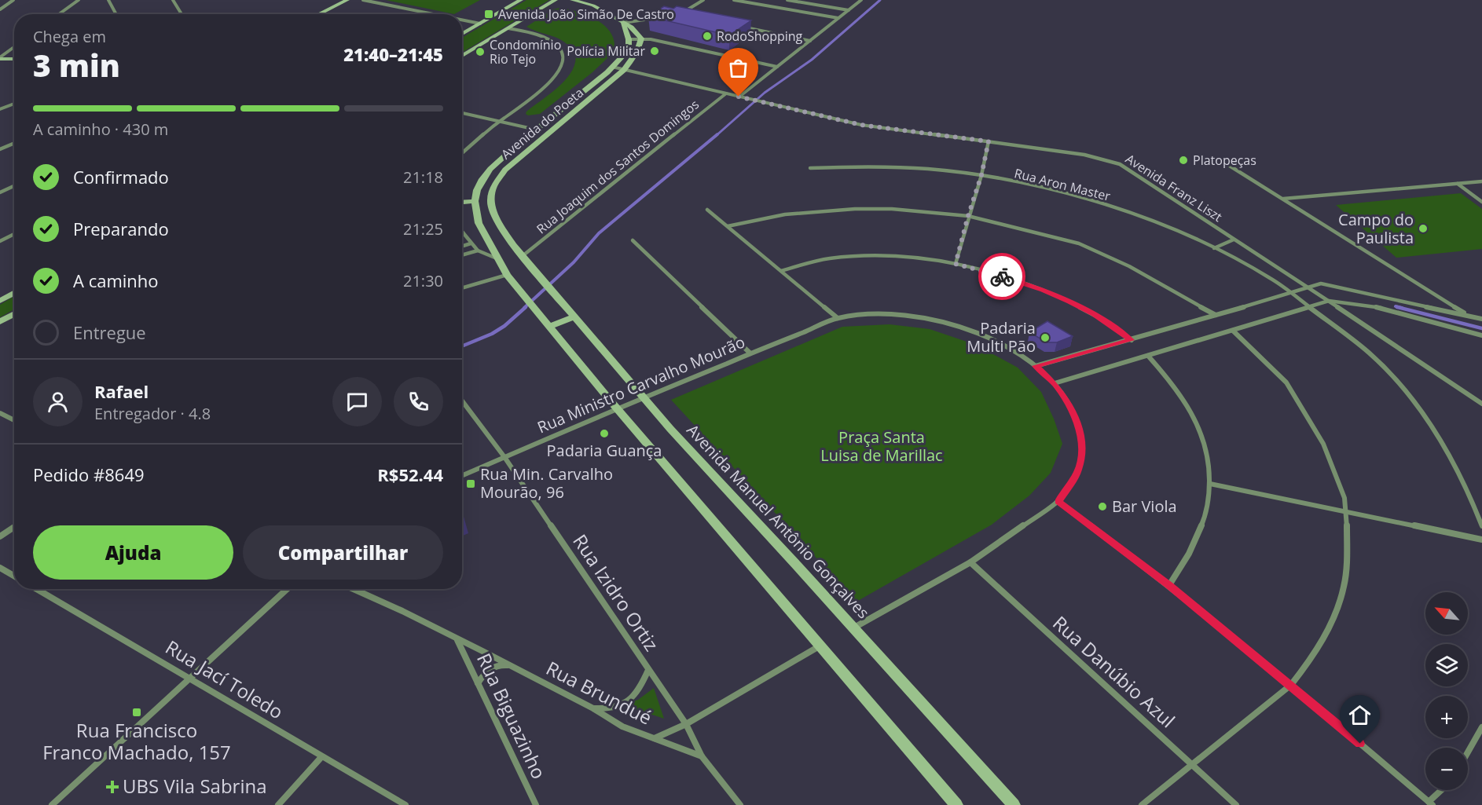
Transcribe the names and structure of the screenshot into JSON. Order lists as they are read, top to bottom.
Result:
{
  "streets": {
    "main road": ["Avenida do Poeta", "Avenida Manuel Antônio Gonçalves"],
    "street": [
      "Rua Joaquim dos Santos Domingos",
      "Rua Aron Master",
      "Avenida Franz Liszt",
      "Rua Ministro Carvalho Mourão",
      "Rua Izidro Ortiz",
      "Rua Danúbio Azul",
      "Rua Jací Toledo",
      "Rua Brundué",
      "Rua Biguazinho"
    ]
  },
  "crossings": [
    ["Avenida do Poeta", "Rua Joaquim dos Santos Domingos"],
    ["Avenida do Poeta", "Avenida Franz Liszt"],
    ["Avenida do Poeta", "Avenida Manuel Antônio Gonçalves"],
    ["Rua Joaquim dos Santos Domingos", "Avenida Franz Liszt"],
    ["Rua Joaquim dos Santos Domingos", "Avenida Manuel Antônio Gonçalves"],
    ["Rua Ministro Carvalho Mourão", "Avenida Manuel Antônio Gonçalves"],
    ["Rua Ministro Carvalho Mourão", "Rua Izidro Ortiz"],
    ["Rua Izidro Ortiz", "Rua Brundué"],
    ["Rua Brundué", "Rua Biguazinho"]
  ],
  "parks": ["Praça Santa Luisa de Marillac"],
  "places": {
    "transit": ["Avenida João Simão De Castro", "Rua Min. Carvalho Mourão, 96", "Rua Francisco Franco Machado, 157"],
    "other": [
      "RodoShopping",
      "Polícia Militar",
      "Condomínio Rio Tejo",
      "Platopeças",
      "Campo do Paulista",
      "Padaria Multi Pão",
      "Padaria Guança",
      "Bar Viola"
    ],
    "health": ["UBS Vila Sabrina"]
  },
  "north": "top left",
  "page": {
    "heading": ["3 min", "Chega em", "21:40–21:45"],
    "panel": [
      "Rafael",
      "Entregador · 4.8",
      "Pedido #8649",
      "R$52.44"
    ],
    "bar": "A caminho · 430 m",
    "list": [
      ["Confirmado", "21:18"],
      ["Preparando", "21:25"],
      ["A caminho", "21:30"],
      "Entregue"
    ],
    "buttons": ["Ajuda", "Compartilhar"],
    "map_buttons": ["+", "−"]
  }
}
